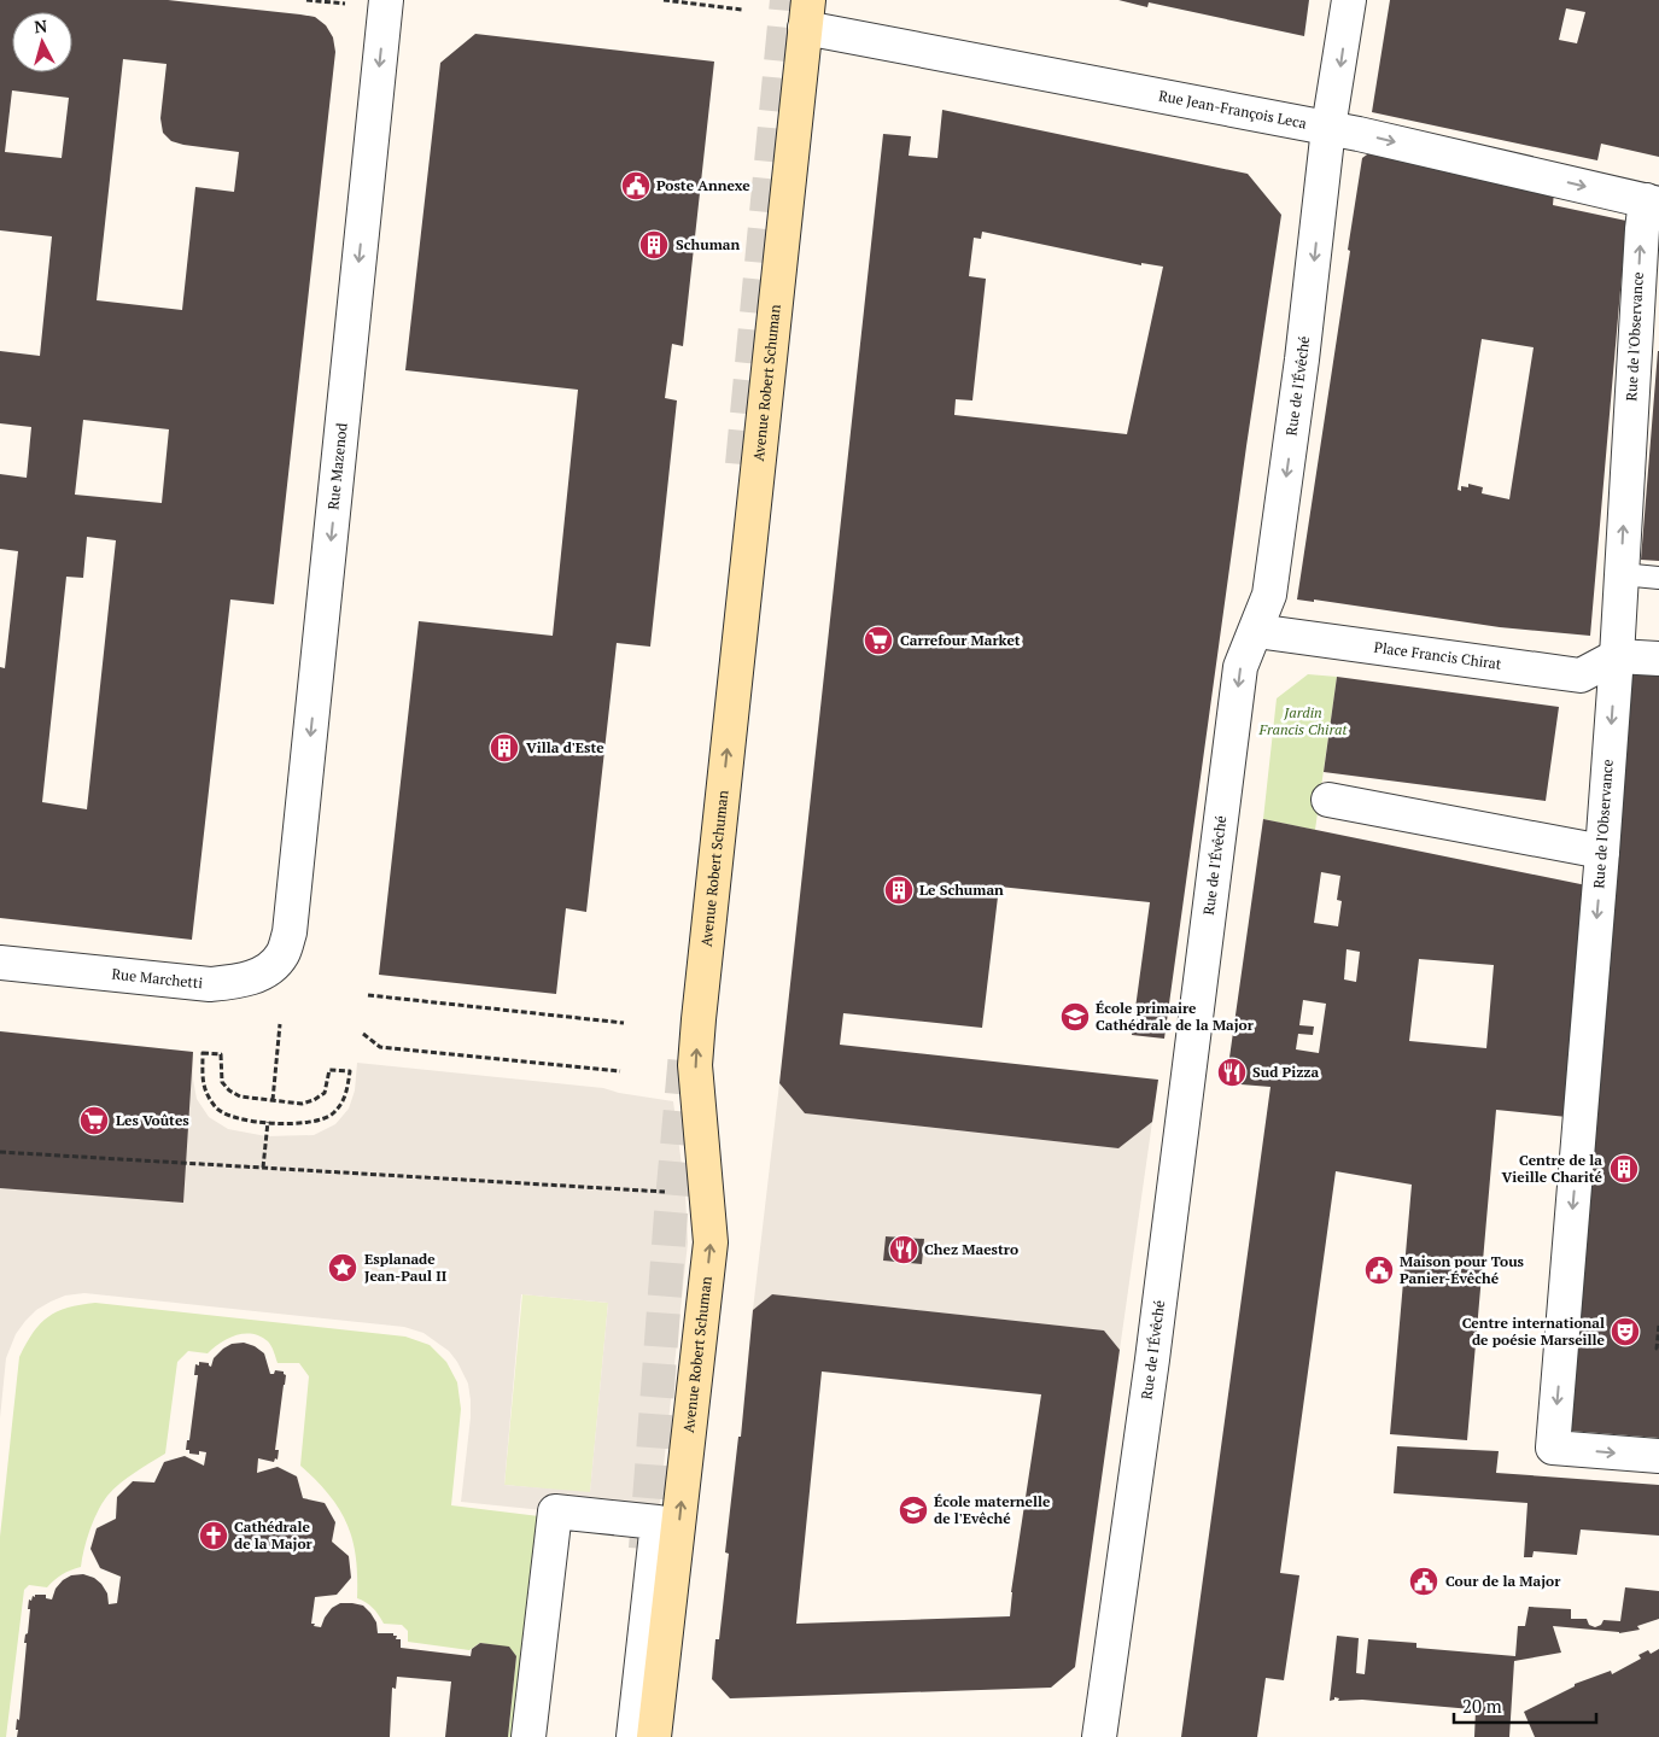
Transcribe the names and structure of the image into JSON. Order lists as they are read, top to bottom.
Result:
{
  "streets": {
    "street": [
      "Rue Jean-François Leca",
      "Rue de l'Observance",
      "Avenue Robert Schuman",
      "Rue de l'Évêché",
      "Rue Mazenod",
      "Place Francis Chirat",
      "Rue Marchetti"
    ]
  },
  "crossings": [
    ["Rue Jean-François Leca", "Rue de l'Observance"],
    ["Rue Jean-François Leca", "Avenue Robert Schuman"],
    ["Rue Jean-François Leca", "Rue de l'Évêché"],
    ["Rue de l'Observance", "Place Francis Chirat"],
    ["Rue de l'Évêché", "Place Francis Chirat"],
    ["Rue Mazenod", "Rue Marchetti"]
  ],
  "one_way": [
    "Rue Jean-François Leca",
    "Avenue Robert Schuman",
    "Rue de l'Évêché",
    "Rue Mazenod"
  ],
  "parks": ["Jardin Francis Chirat"],
  "places": {
    "public building": ["Poste Annexe", "Maison pour Tous Panier-Évêché", "Cour de la Major"],
    "building": [
      "Schuman",
      "Villa d'Este",
      "Le Schuman",
      "Centre de la Vieille Charité"
    ],
    "supermarket": ["Carrefour Market", "Les Voûtes"],
    "school or university": ["École primaire Cathédrale de la Major", "École maternelle de l'Evêché"],
    "restaurant": ["Sud Pizza", "Chez Maestro"],
    "place": ["Esplanade Jean-Paul II"],
    "theatre": ["Centre international de poésie Marseille"],
    "church": ["Cathédrale de la Major"]
  },
  "scale_bar": "20 m",
  "north": "top"
}
